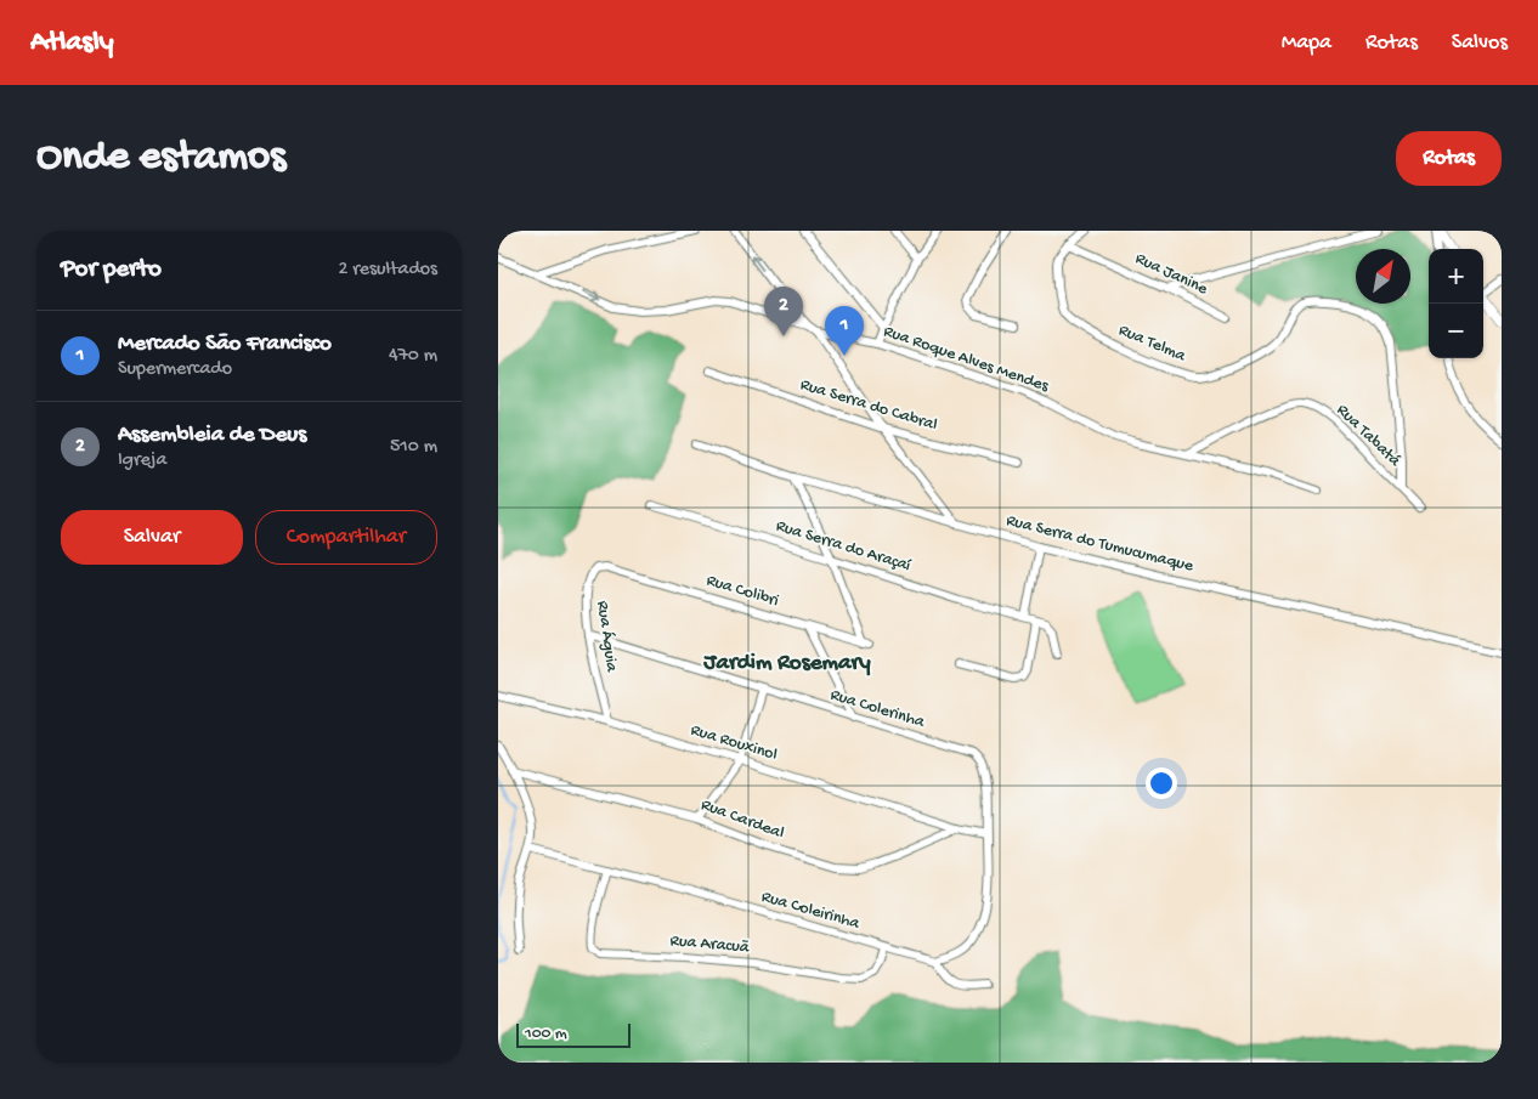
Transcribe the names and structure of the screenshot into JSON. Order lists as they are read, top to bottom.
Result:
{
  "streets": {
    "street": [
      "Rua Janine",
      "Rua Telma",
      "Rua Roque Alves Mendes",
      "Rua Serra do Cabral",
      "Rua Tabatá",
      "Rua Serra do Tumucumaque",
      "Rua Serra do Araçaí",
      "Rua Colibri",
      "Rua Águia",
      "Rua Colerinha",
      "Rua Rouxinol",
      "Rua Cardeal",
      "Rua Coleirinha",
      "Rua Aracuã"
    ]
  },
  "crossings": [
    ["Rua Janine", "Rua Telma"],
    ["Rua Telma", "Rua Tabatá"],
    ["Rua Roque Alves Mendes", "Rua Tabatá"],
    ["Rua Serra do Araçaí", "Rua Colibri"],
    ["Rua Colibri", "Rua Águia"],
    ["Rua Águia", "Rua Colerinha"],
    ["Rua Águia", "Rua Rouxinol"],
    ["Rua Colerinha", "Rua Rouxinol"],
    ["Rua Rouxinol", "Rua Cardeal"],
    ["Rua Coleirinha", "Rua Aracuã"]
  ],
  "districts": ["Jardim Rosemary"],
  "scale_bar": "100 m",
  "north": "top right",
  "page": {
    "header": "Atlasly",
    "nav": ["Mapa", "Rotas", "Salvos"],
    "buttons": [
      "Rotas",
      ["Salvar", "Compartilhar"]
    ],
    "title": "Onde estamos",
    "heading": ["Por perto", "2 resultados"],
    "map_buttons": ["+", "−"],
    "pins": ["2", "1"],
    "list": [
      {
        "mark": "1",
        "name": "Mercado São Francisco",
        "note": "Supermercado",
        "value": "470 m"
      },
      {
        "mark": "2",
        "name": "Assembleia de Deus",
        "note": "Igreja",
        "value": "510 m"
      }
    ],
    "scale": "100 m"
  }
}
